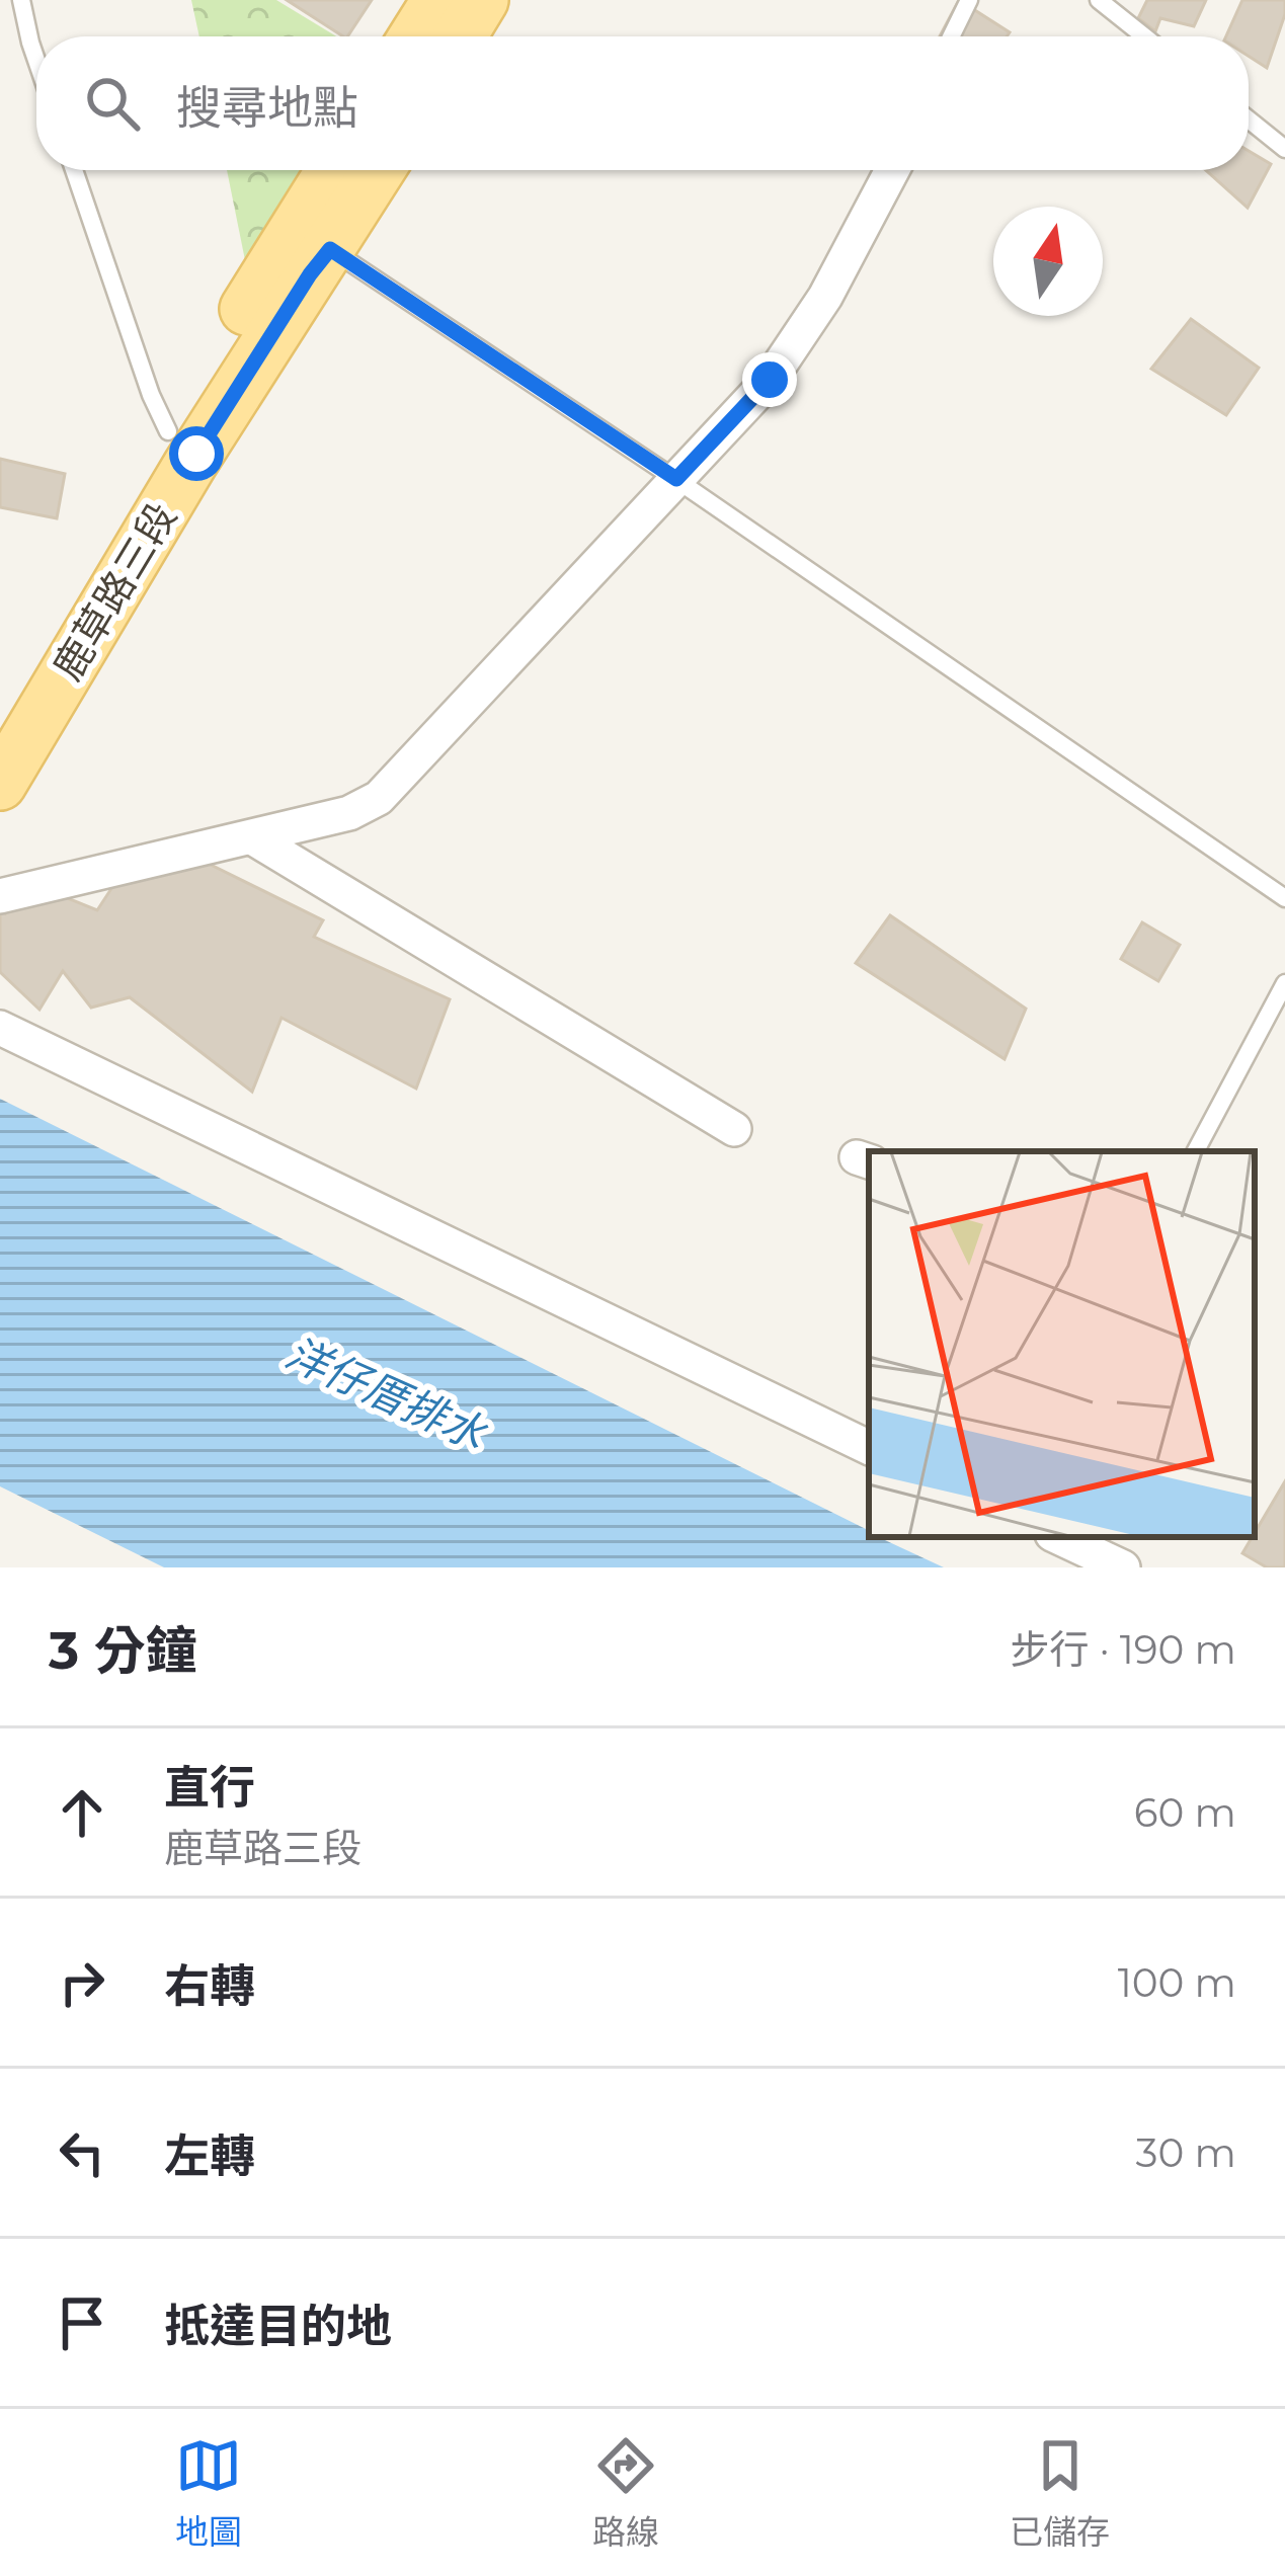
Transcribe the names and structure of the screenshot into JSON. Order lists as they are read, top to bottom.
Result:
{
  "streets": {
    "main road": ["鹿草路三段"]
  },
  "water": ["洋仔厝排水"],
  "north": "top",
  "page": {
    "search": "搜尋地點",
    "heading": ["3 分鐘", "步行 · 190 m"],
    "list": [
      ["直行", "鹿草路三段", "60 m"],
      ["右轉", "100 m"],
      ["左轉", "30 m"],
      "抵達目的地"
    ],
    "nav": ["地圖", "路線", "已儲存"]
  }
}
